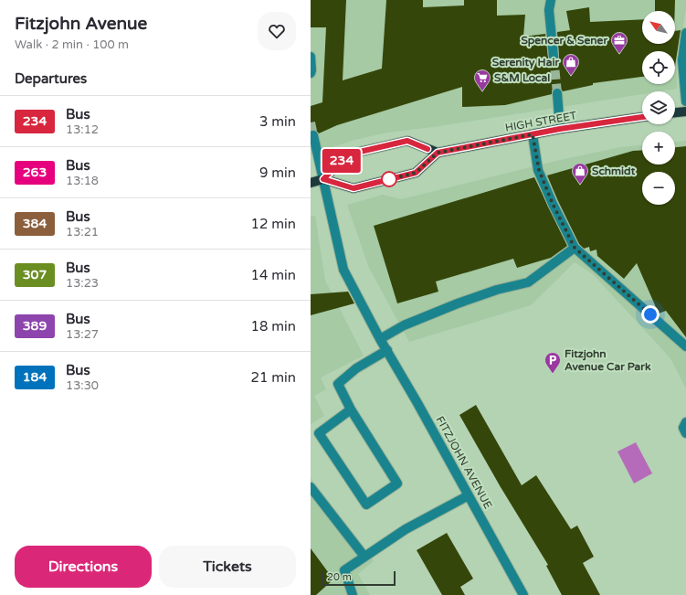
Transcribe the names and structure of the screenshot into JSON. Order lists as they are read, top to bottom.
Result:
{
  "streets": {
    "main road": ["HIGH STREET"],
    "street": ["FITZJOHN AVENUE"]
  },
  "places": {
    "office": ["Spencer & Sener"],
    "shop": ["Serenity Hair", "Schmidt"],
    "supermarket": ["S&M Local"],
    "parking": ["Fitzjohn Avenue Car Park"]
  },
  "lines": ["bus line 234"],
  "scale_bar": "20 m",
  "north": "top left",
  "page": {
    "heading": [
      ["Fitzjohn Avenue", "Walk · 2 min · 100 m"],
      "Departures"
    ],
    "on_map": "234",
    "map_buttons": ["+", "−"],
    "list": [
      {
        "mark": "234",
        "name": "Bus",
        "note": "13:12",
        "value": "3 min"
      },
      {
        "mark": "263",
        "name": "Bus",
        "note": "13:18",
        "value": "9 min"
      },
      {
        "mark": "384",
        "name": "Bus",
        "note": "13:21",
        "value": "12 min"
      },
      {
        "mark": "307",
        "name": "Bus",
        "note": "13:23",
        "value": "14 min"
      },
      {
        "mark": "389",
        "name": "Bus",
        "note": "13:27",
        "value": "18 min"
      },
      {
        "mark": "184",
        "name": "Bus",
        "note": "13:30",
        "value": "21 min"
      }
    ],
    "buttons": ["Directions", "Tickets"],
    "scale": "20 m"
  }
}
